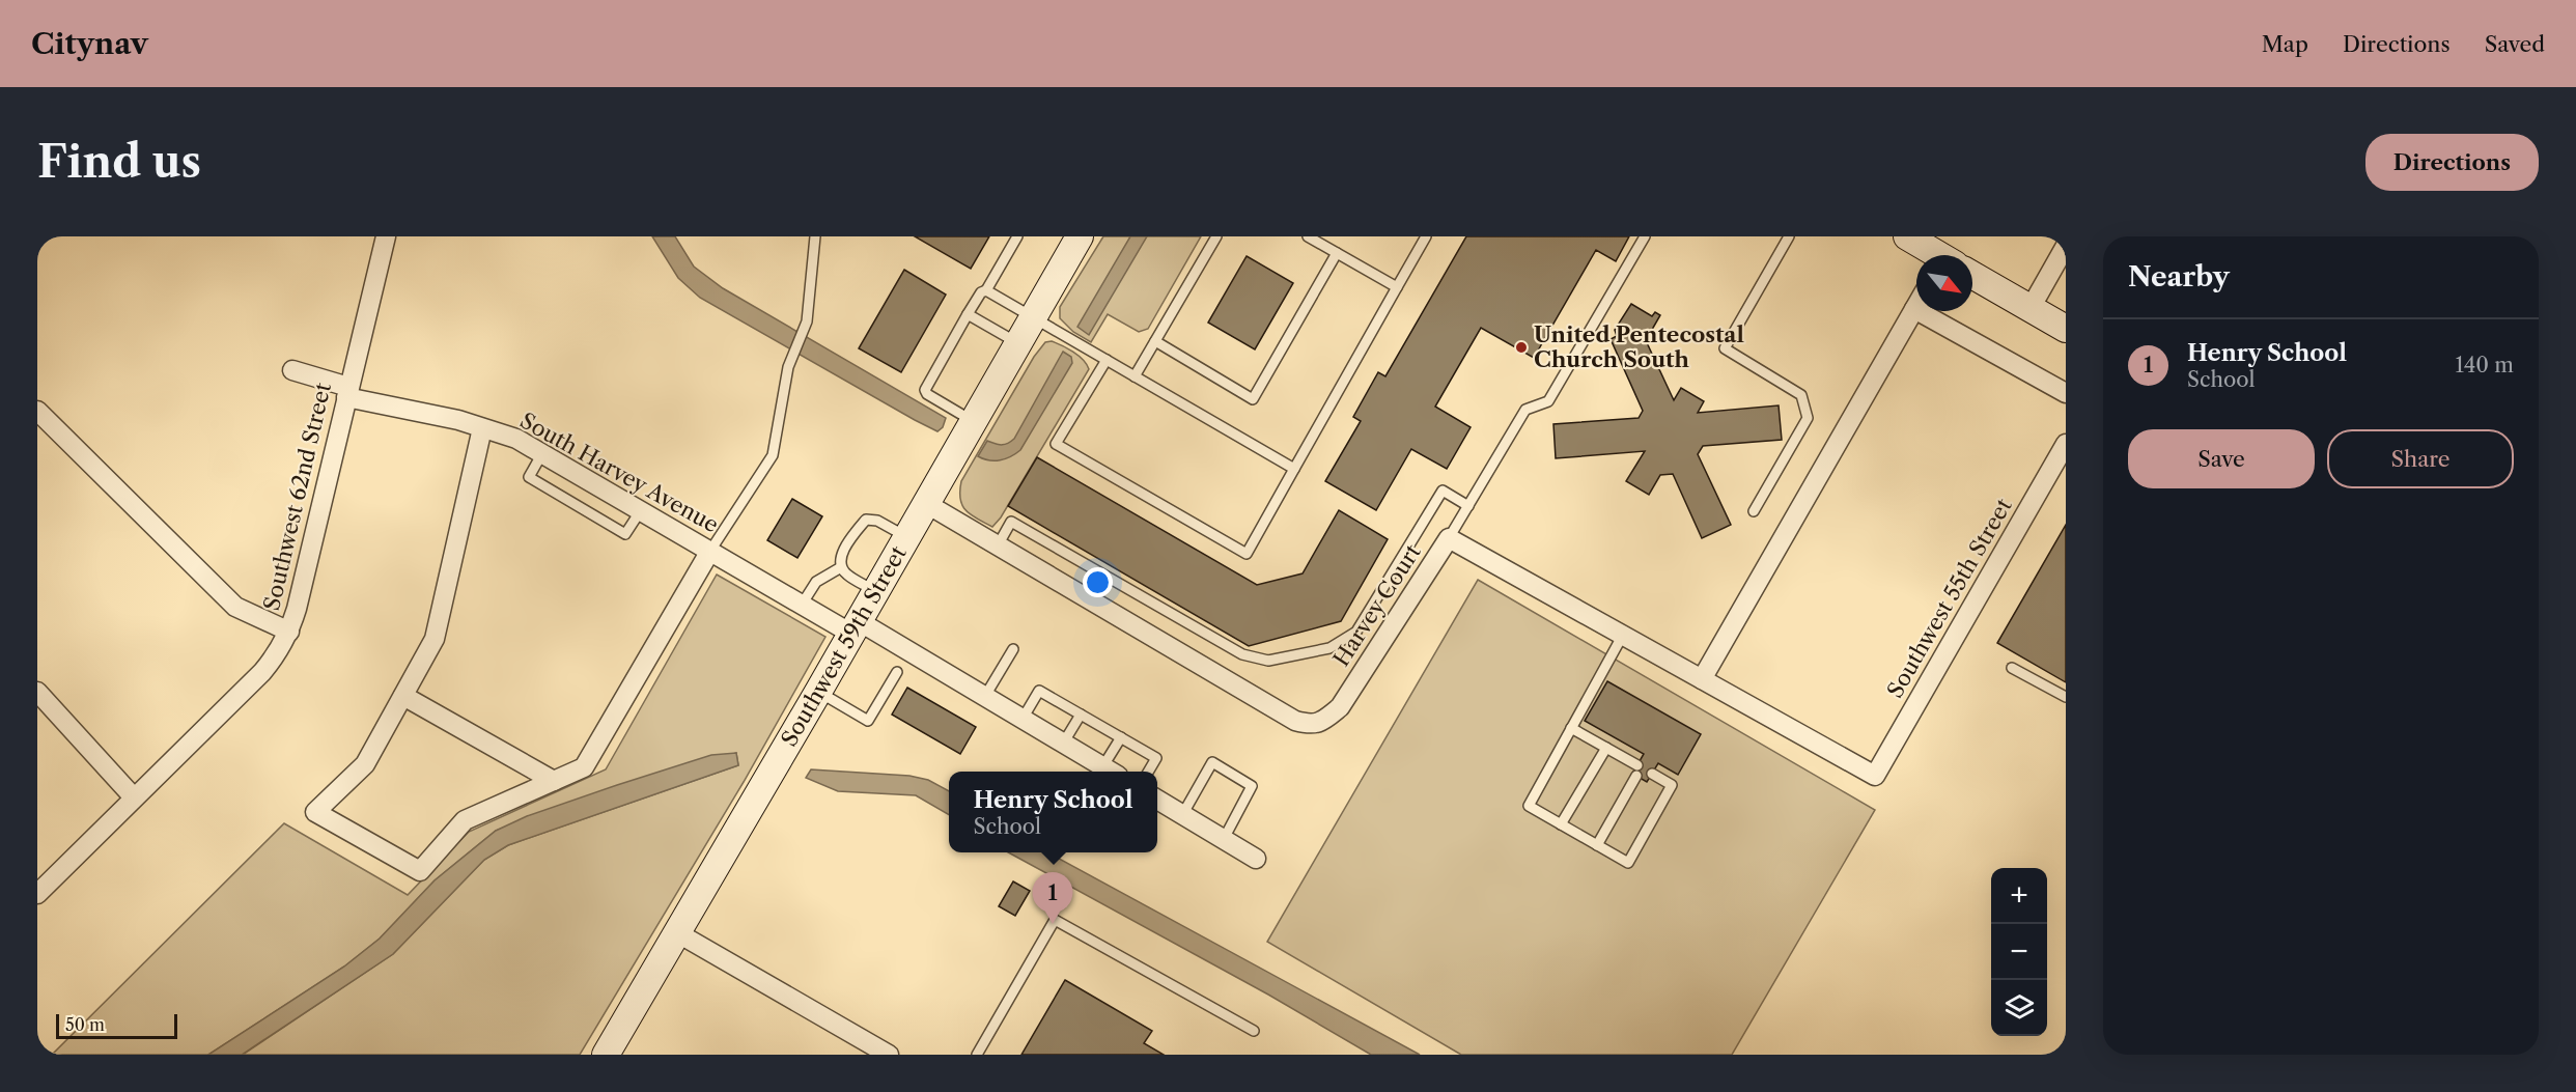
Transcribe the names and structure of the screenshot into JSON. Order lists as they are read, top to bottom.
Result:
{
  "streets": {
    "main road": ["Southwest 59th Street"],
    "street": [
      "South Harvey Avenue",
      "Southwest 62nd Street",
      "Southwest 55th Street",
      "Harvey Court"
    ]
  },
  "crossings": [
    ["South Harvey Avenue", "Southwest 62nd Street"],
    ["South Harvey Avenue", "Southwest 59th Street"],
    ["Southwest 55th Street", "Harvey Court"],
    ["Harvey Court", "Southwest 59th Street"]
  ],
  "places": ["United Pentecostal Church South"],
  "scale_bar": "50 m",
  "north": "bottom right",
  "page": {
    "header": "Citynav",
    "nav": ["Map", "Directions", "Saved"],
    "buttons": [
      "Directions",
      ["Save", "Share"]
    ],
    "title": "Find us",
    "heading": "Nearby",
    "list": [
      {
        "mark": "1",
        "name": "Henry School",
        "note": "School",
        "value": "140 m"
      }
    ],
    "popup": ["Henry School", "School"],
    "map_buttons": ["+", "−"],
    "pins": "1",
    "scale": "50 m"
  }
}
